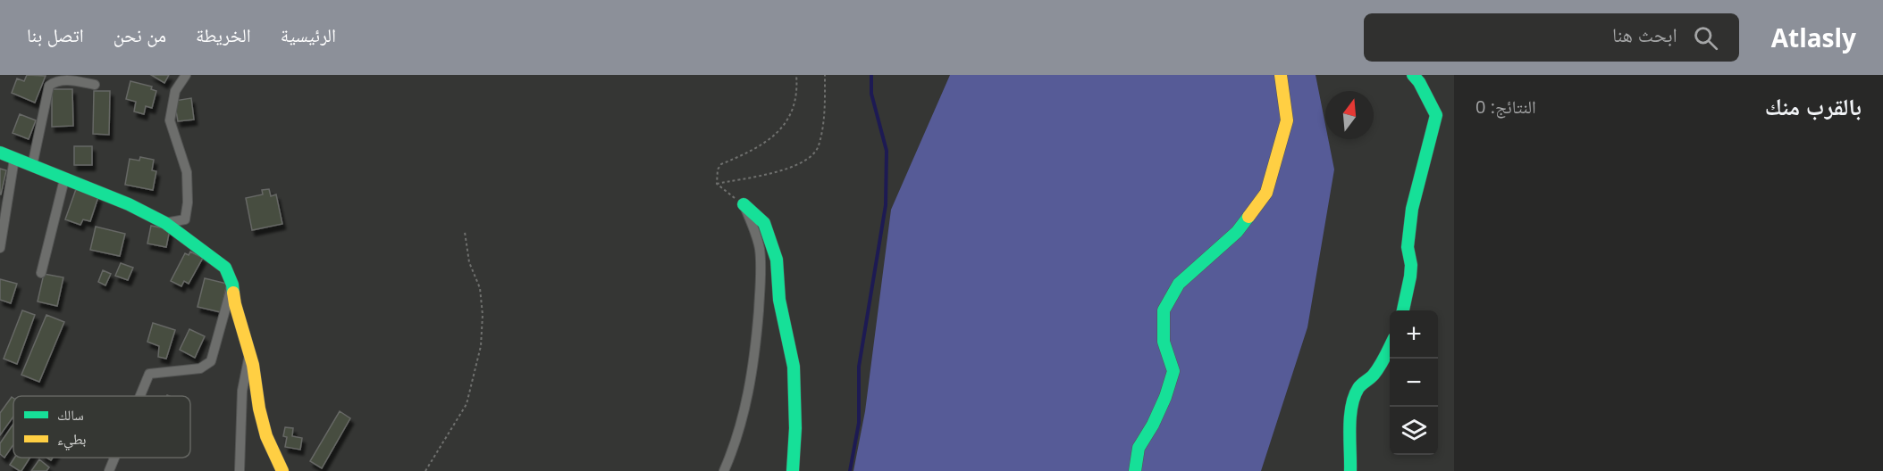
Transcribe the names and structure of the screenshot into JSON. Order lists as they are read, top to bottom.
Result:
{
  "legend": ["سالك", "بطيء"],
  "north": "top",
  "page": {
    "header": "Atlasly",
    "search": "ابحث هنا",
    "nav": [
      "الرئيسية",
      "الخريطة",
      "من نحن",
      "اتصل بنا"
    ],
    "heading": ["بالقرب منك", "النتائج: 0"],
    "map_buttons": ["+", "−"]
  }
}
